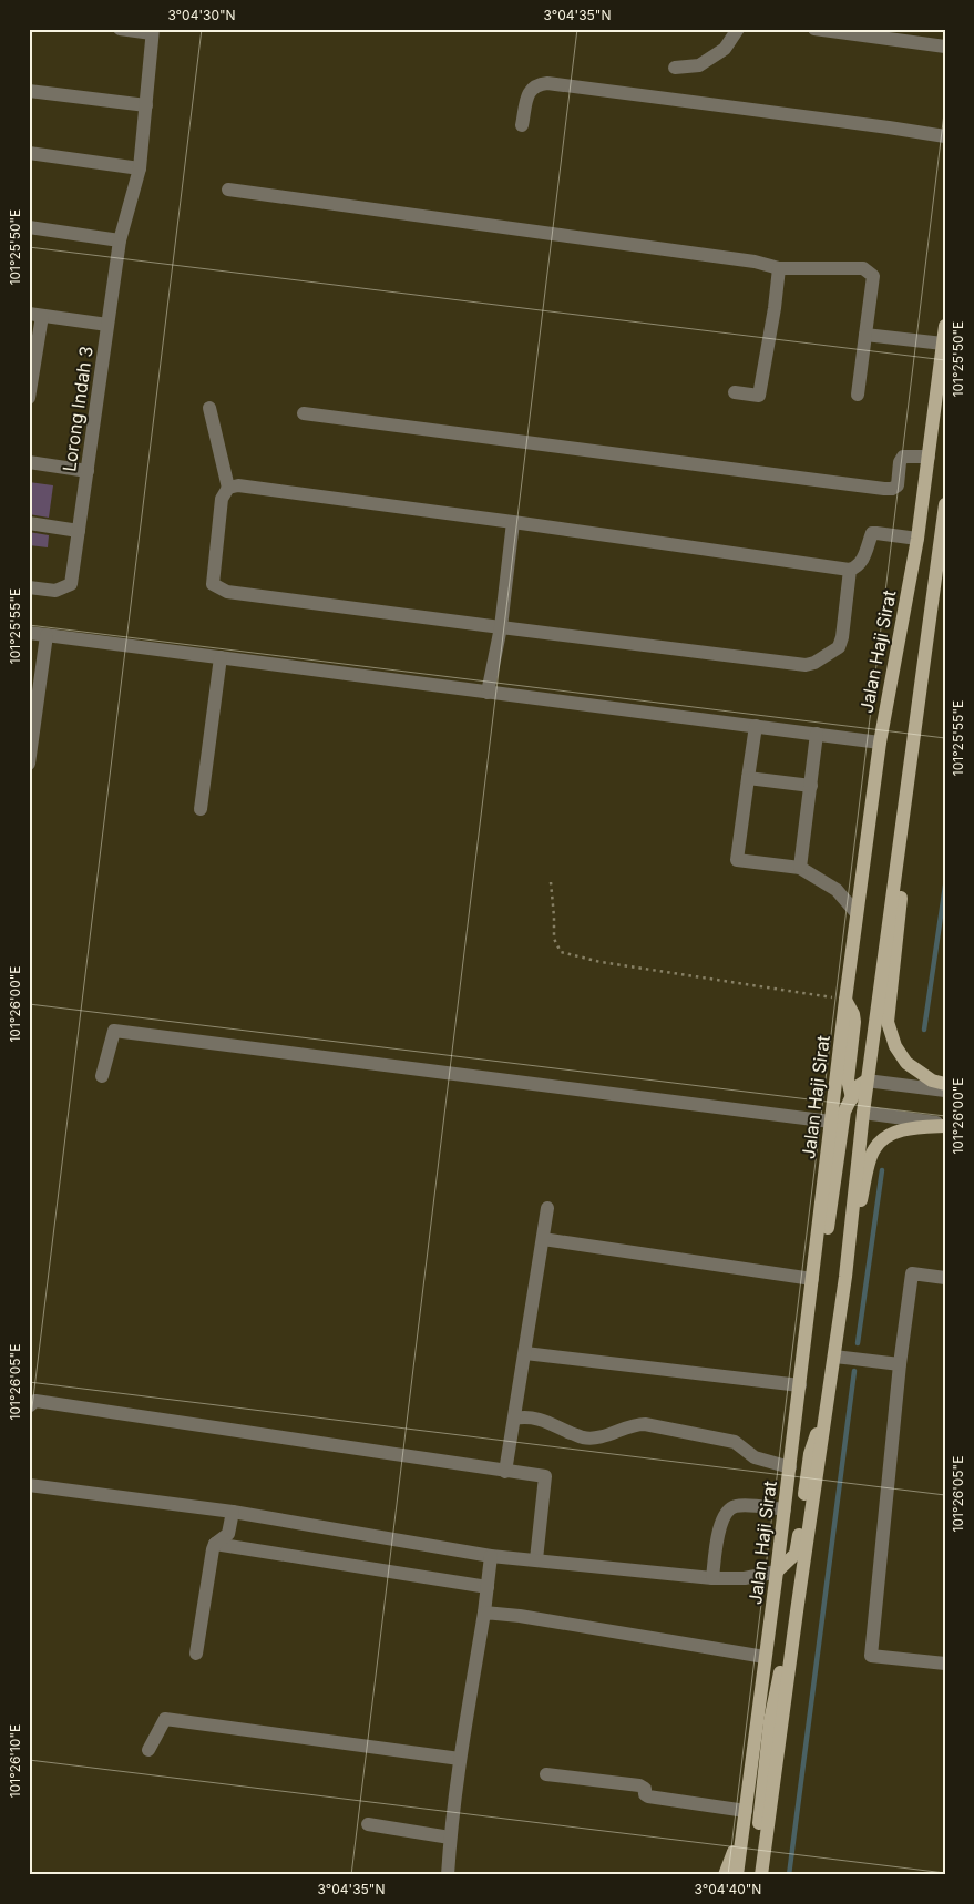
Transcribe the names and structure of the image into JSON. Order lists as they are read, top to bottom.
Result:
{
  "streets": {
    "main road": ["Jalan Haji Sirat"],
    "street": ["Lorong Indah 3"]
  },
  "coordinates": [
    "3°04'30\"N",
    "3°04'35\"N",
    "101°25'50\"E",
    "101°25'55\"E",
    "101°26'00\"E",
    "101°26'05\"E",
    "101°26'10\"E",
    "3°04'40\"N"
  ]
}
